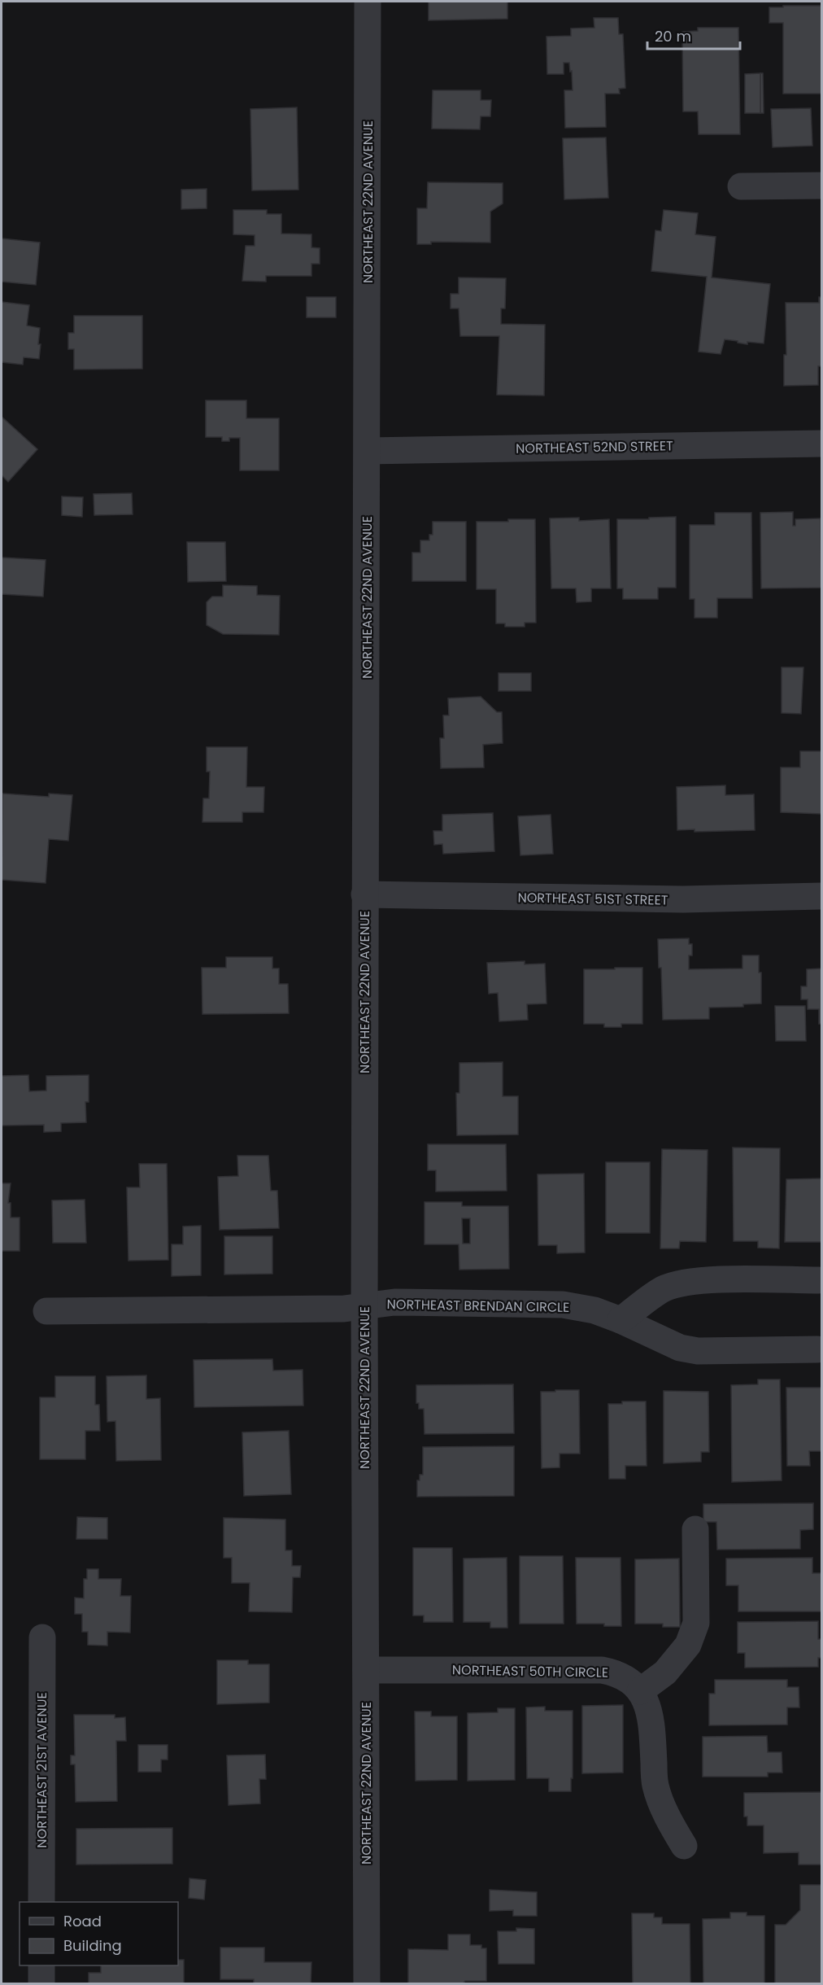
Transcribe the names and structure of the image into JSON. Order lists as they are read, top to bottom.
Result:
{
  "streets": {
    "street": [
      "NORTHEAST 22ND AVENUE",
      "NORTHEAST 52ND STREET",
      "NORTHEAST 51ST STREET",
      "NORTHEAST BRENDAN CIRCLE",
      "NORTHEAST 50TH CIRCLE",
      "NORTHEAST 21ST AVENUE"
    ]
  },
  "crossings": [
    ["NORTHEAST 22ND AVENUE", "NORTHEAST 52ND STREET"],
    ["NORTHEAST 22ND AVENUE", "NORTHEAST 51ST STREET"],
    ["NORTHEAST 22ND AVENUE", "NORTHEAST BRENDAN CIRCLE"],
    ["NORTHEAST 22ND AVENUE", "NORTHEAST 50TH CIRCLE"]
  ],
  "legend": ["Road", "Building"],
  "scale_bar": "20 m"
}
